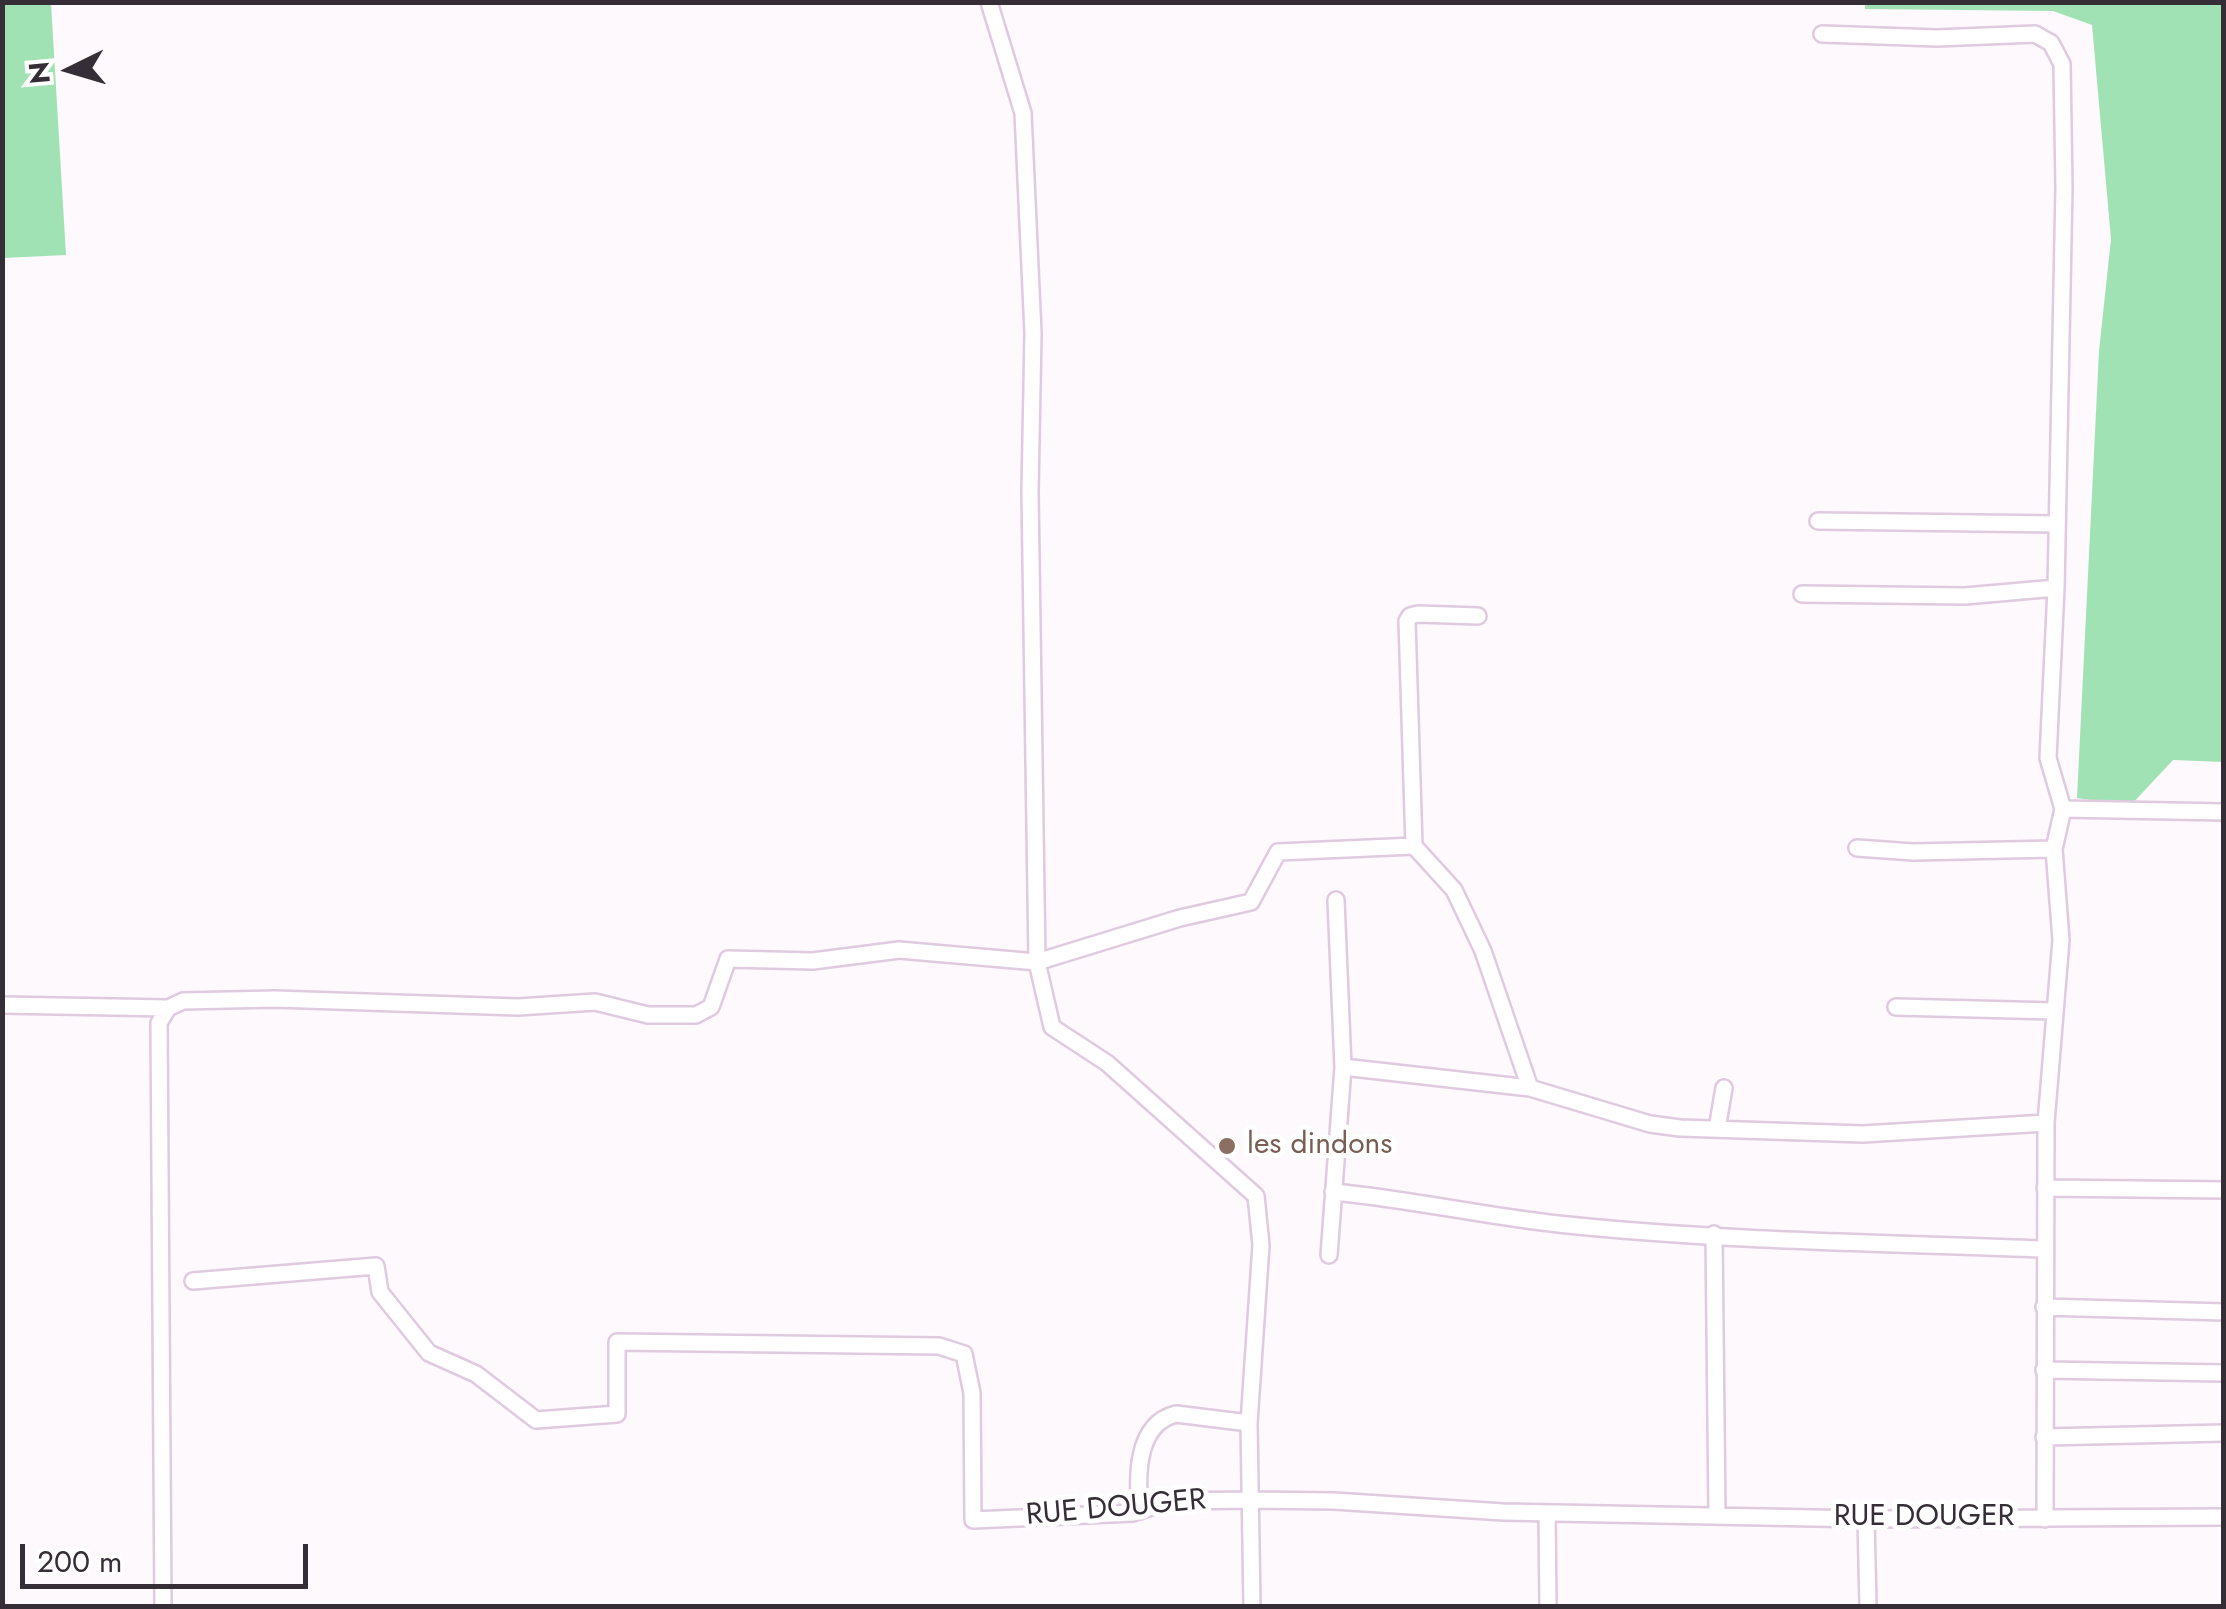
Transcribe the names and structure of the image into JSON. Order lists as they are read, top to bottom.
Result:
{
  "streets": {
    "street": ["RUE DOUGER"]
  },
  "places": ["les dindons"],
  "scale_bar": "200 m",
  "north": "left"
}
